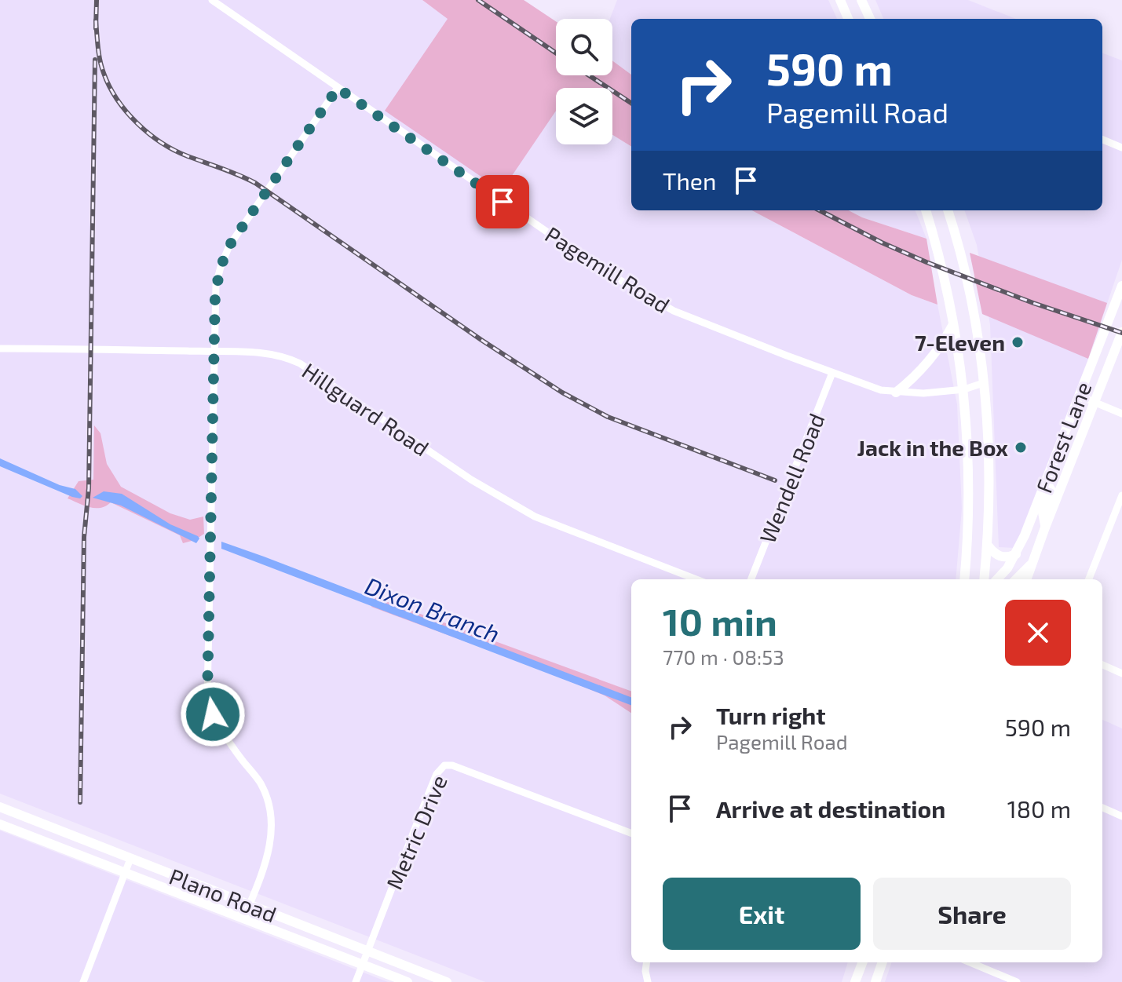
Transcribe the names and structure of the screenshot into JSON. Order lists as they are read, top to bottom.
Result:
{
  "streets": {
    "main road": ["Forest Lane", "Plano Road"],
    "street": [
      "Pagemill Road",
      "Hillguard Road",
      "Wendell Road",
      "Metric Drive"
    ]
  },
  "crossings": [
    ["Pagemill Road", "Wendell Road"],
    ["Metric Drive", "Plano Road"]
  ],
  "water": ["Dixon Branch"],
  "places": ["7-Eleven", "Jack in the Box"],
  "page": {
    "turn": ["590 m", "Pagemill Road"],
    "then": "Then",
    "heading": ["10 min", "770 m · 08:53"],
    "list": [
      {
        "name": "Turn right",
        "note": "Pagemill Road",
        "value": "590 m"
      },
      {
        "name": "Arrive at destination",
        "value": "180 m"
      }
    ],
    "buttons": ["Exit", "Share"]
  }
}
